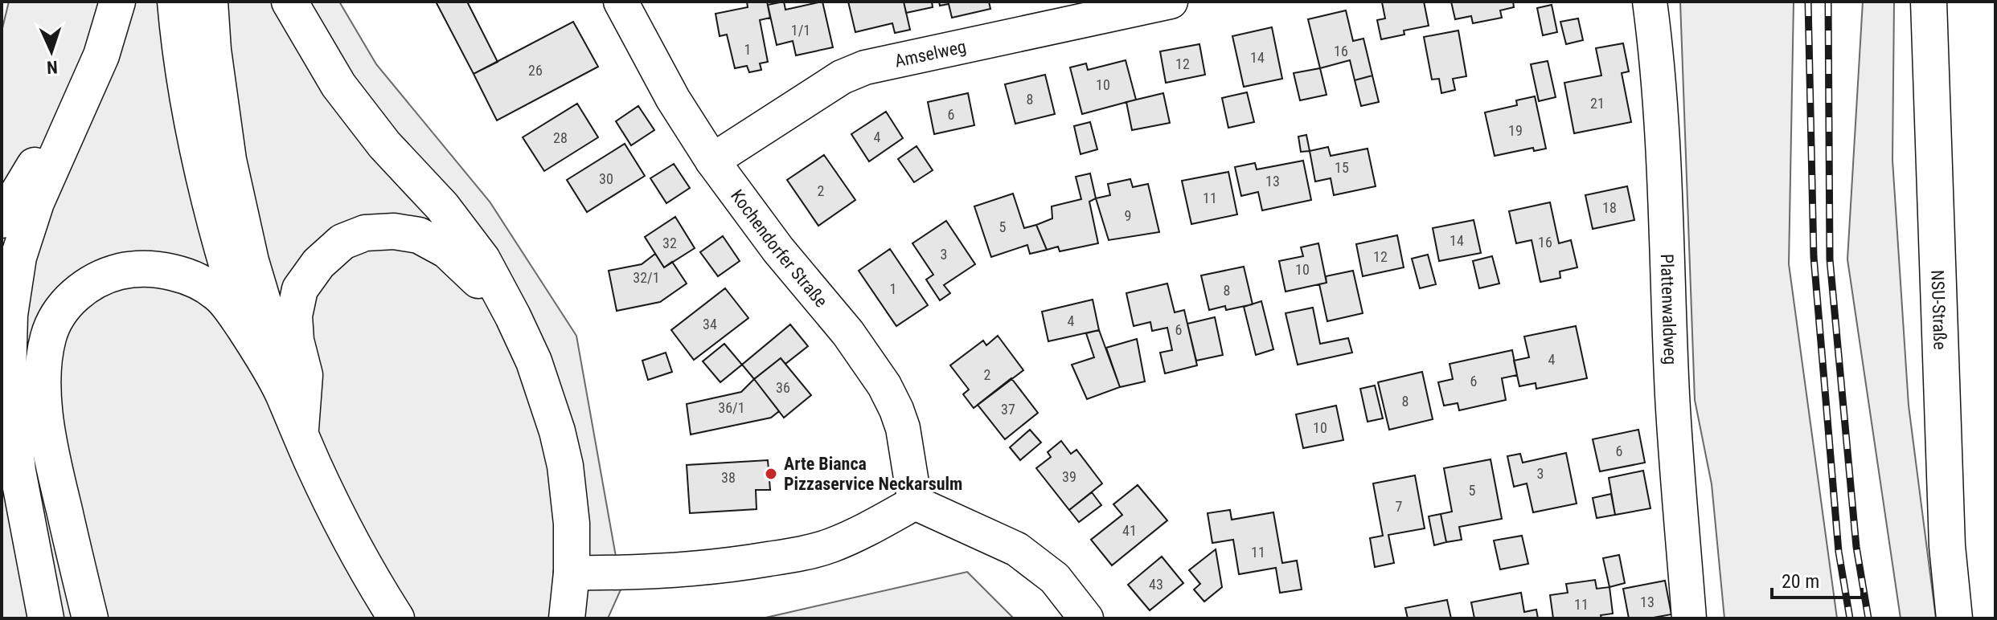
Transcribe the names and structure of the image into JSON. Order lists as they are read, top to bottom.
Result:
{
  "streets": {
    "main road": ["NSU-Straße"],
    "street": ["Amselweg", "Kochendorfer Straße", "Plattenwaldweg"]
  },
  "crossings": [
    ["Amselweg", "Kochendorfer Straße"]
  ],
  "places": ["Arte Bianca Pizzaservice Neckarsulm"],
  "house_numbers": [
    "1/1",
    "1",
    "16",
    "14",
    "12",
    "26",
    "10",
    "8",
    "21",
    "6",
    "19",
    "4",
    "28",
    "15",
    "30",
    "13",
    "2",
    "11",
    "18",
    "9",
    "5",
    "14",
    "16",
    "32",
    "3",
    "12",
    "10",
    "32/1",
    "1",
    "8",
    "4",
    "34",
    "6",
    "4",
    "2",
    "6",
    "36",
    "8",
    "36/1",
    "37",
    "10",
    "6",
    "3",
    "39",
    "38",
    "5",
    "7",
    "41",
    "11",
    "43",
    "13",
    "11"
  ],
  "scale_bar": "20 m",
  "north": "bottom"
}
